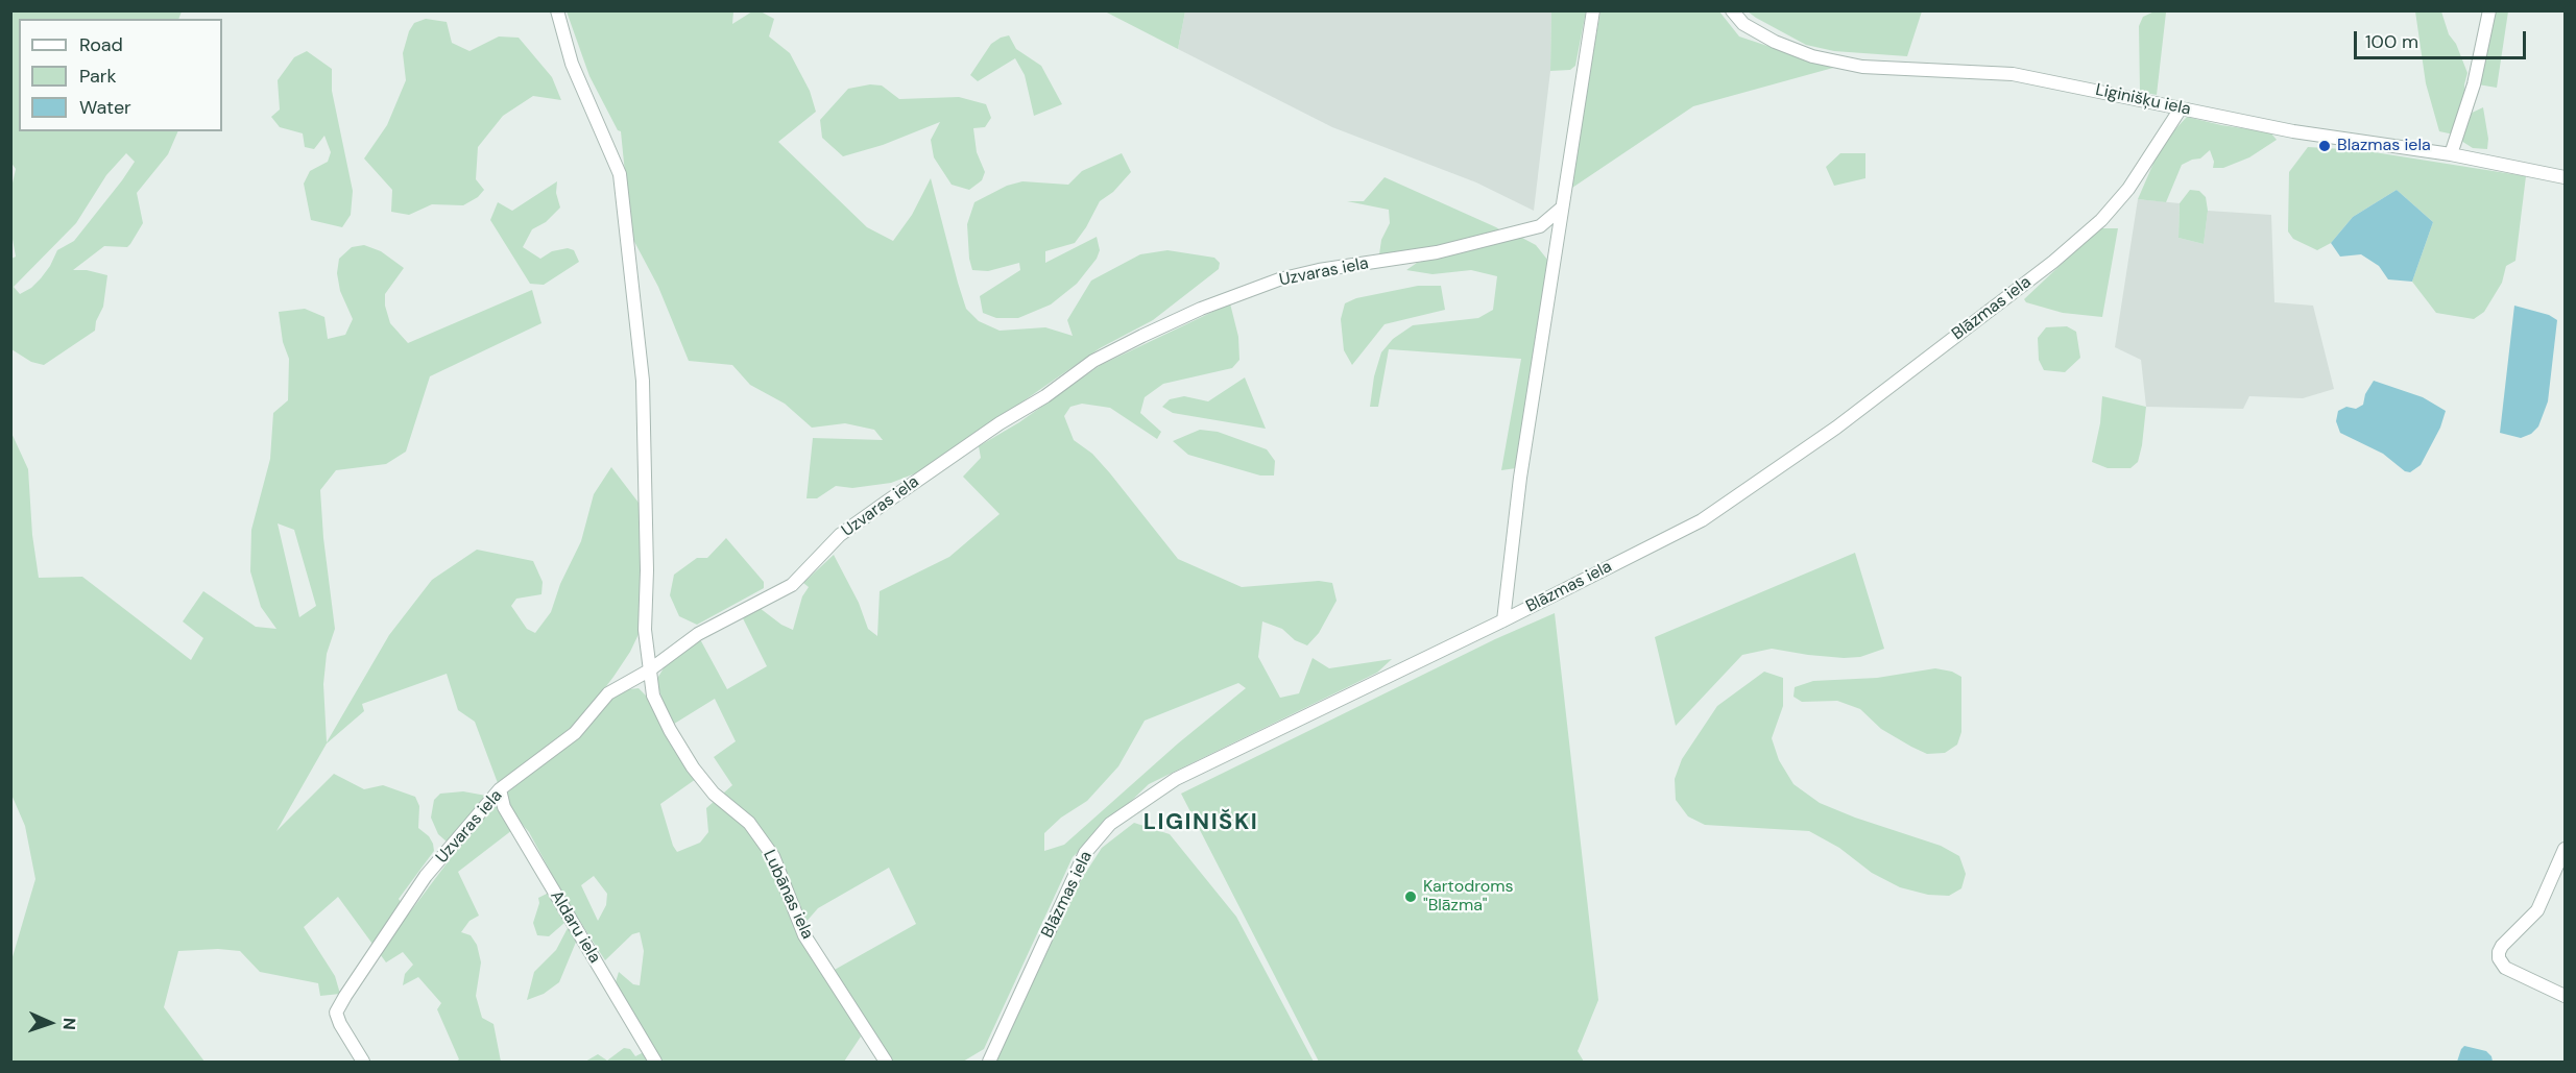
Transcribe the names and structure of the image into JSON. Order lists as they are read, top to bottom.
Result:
{
  "streets": {
    "street": [
      "Liginišķu iela",
      "Uzvaras iela",
      "Blāzmas iela",
      "Lubānas iela",
      "Aldaru iela"
    ]
  },
  "crossings": [
    ["Liginišķu iela", "Blāzmas iela"],
    ["Uzvaras iela", "Lubānas iela"],
    ["Uzvaras iela", "Aldaru iela"]
  ],
  "districts": ["LIGINIŠKI"],
  "places": ["Blazmas iela", "Kartodroms \"Blāzma\""],
  "legend": ["Road", "Park", "Water"],
  "scale_bar": "100 m",
  "north": "right"
}
